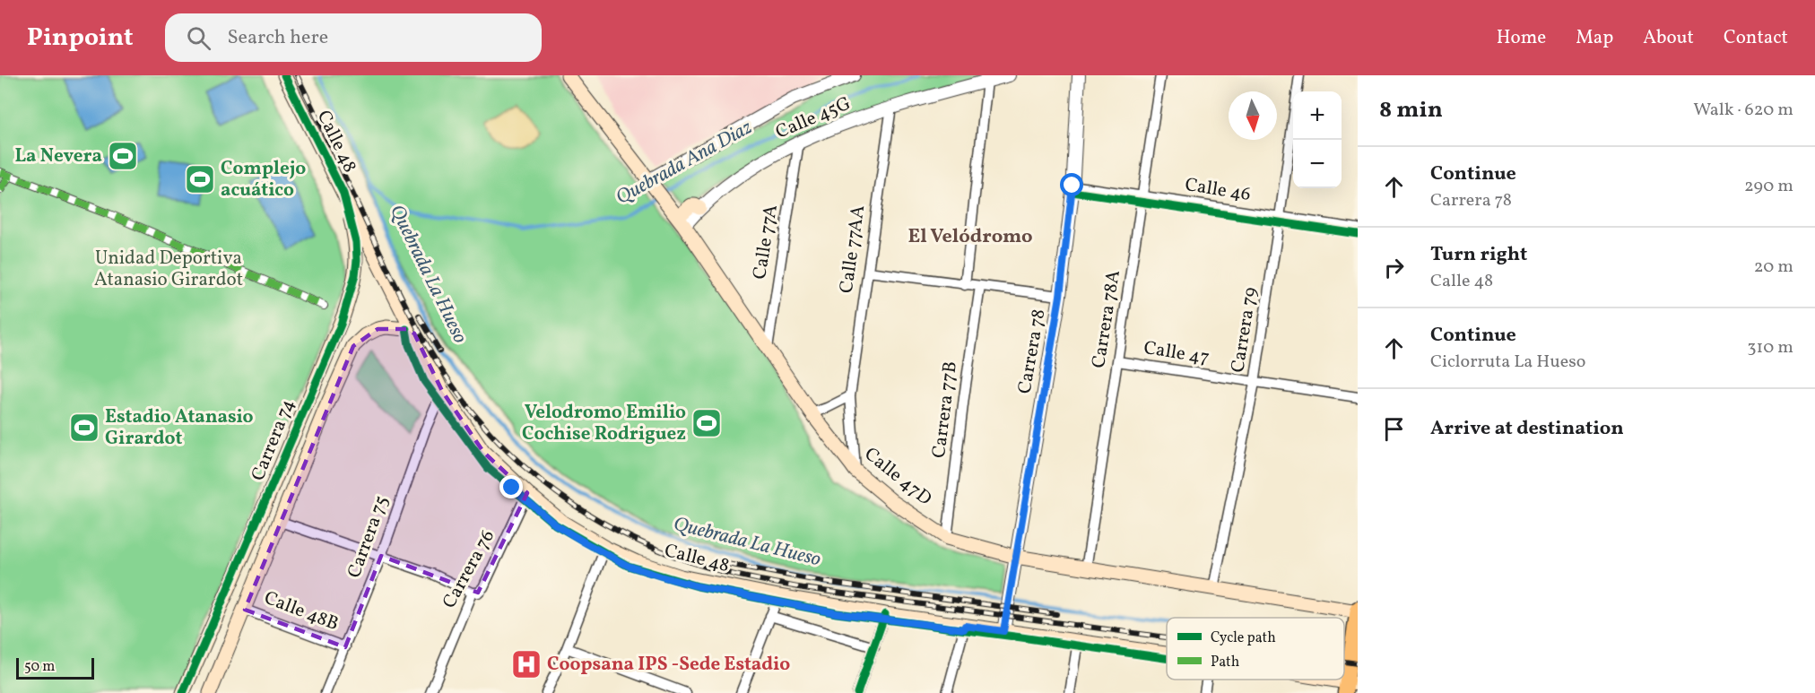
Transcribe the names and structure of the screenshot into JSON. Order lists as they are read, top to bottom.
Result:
{
  "streets": {
    "main road": ["Calle 48", "Carrera 74", "Calle 47D"],
    "street": [
      "Calle 45G",
      "Calle 46",
      "Calle 77A",
      "Calle 77AA",
      "Carrera 78A",
      "Carrera 79",
      "Carrera 78",
      "Calle 47",
      "Carrera 77B",
      "Carrera 75",
      "Carrera 76",
      "Calle 48B"
    ]
  },
  "crossings": [
    ["Calle 45G", "Calle 77A"],
    ["Calle 45G", "Calle 77AA"],
    ["Calle 45G", "Calle 47D"],
    ["Calle 48", "Carrera 78"],
    ["Calle 48", "Carrera 74"],
    ["Calle 48", "Carrera 75"],
    ["Calle 48", "Carrera 76"],
    ["Calle 46", "Carrera 78A"],
    ["Calle 46", "Carrera 79"],
    ["Calle 46", "Carrera 78"],
    ["Calle 77A", "Calle 47D"],
    ["Calle 77AA", "Calle 47D"],
    ["Carrera 78A", "Calle 47"],
    ["Carrera 78A", "Calle 47D"],
    ["Carrera 79", "Calle 47"],
    ["Carrera 79", "Calle 47D"],
    ["Carrera 78", "Calle 47D"],
    ["Carrera 77B", "Calle 47D"],
    ["Carrera 74", "Calle 48B"],
    ["Carrera 75", "Calle 48B"]
  ],
  "districts": ["El Velódromo"],
  "water": ["Quebrada Ana Diaz", "Quebrada La Hueso"],
  "parks": ["Unidad Deportiva Atanasio Girardot"],
  "places": {
    "sports": [
      "La Nevera",
      "Complejo acuático",
      "Velodromo Emilio Cochise Rodriguez",
      "Estadio Atanasio Girardot"
    ],
    "hospital": ["Coopsana IPS -Sede Estadio"]
  },
  "legend": ["Cycle path", "Path"],
  "scale_bar": "50 m",
  "north": "bottom",
  "page": {
    "header": "Pinpoint",
    "search": "Search here",
    "nav": [
      "Home",
      "Map",
      "About",
      "Contact"
    ],
    "heading": ["8 min", "Walk · 620 m"],
    "map_buttons": ["+", "−"],
    "list": [
      ["Continue", "Carrera 78", "290 m"],
      ["Turn right", "Calle 48", "20 m"],
      ["Continue", "Ciclorruta La Hueso", "310 m"],
      "Arrive at destination"
    ],
    "scale": "50 m"
  }
}
